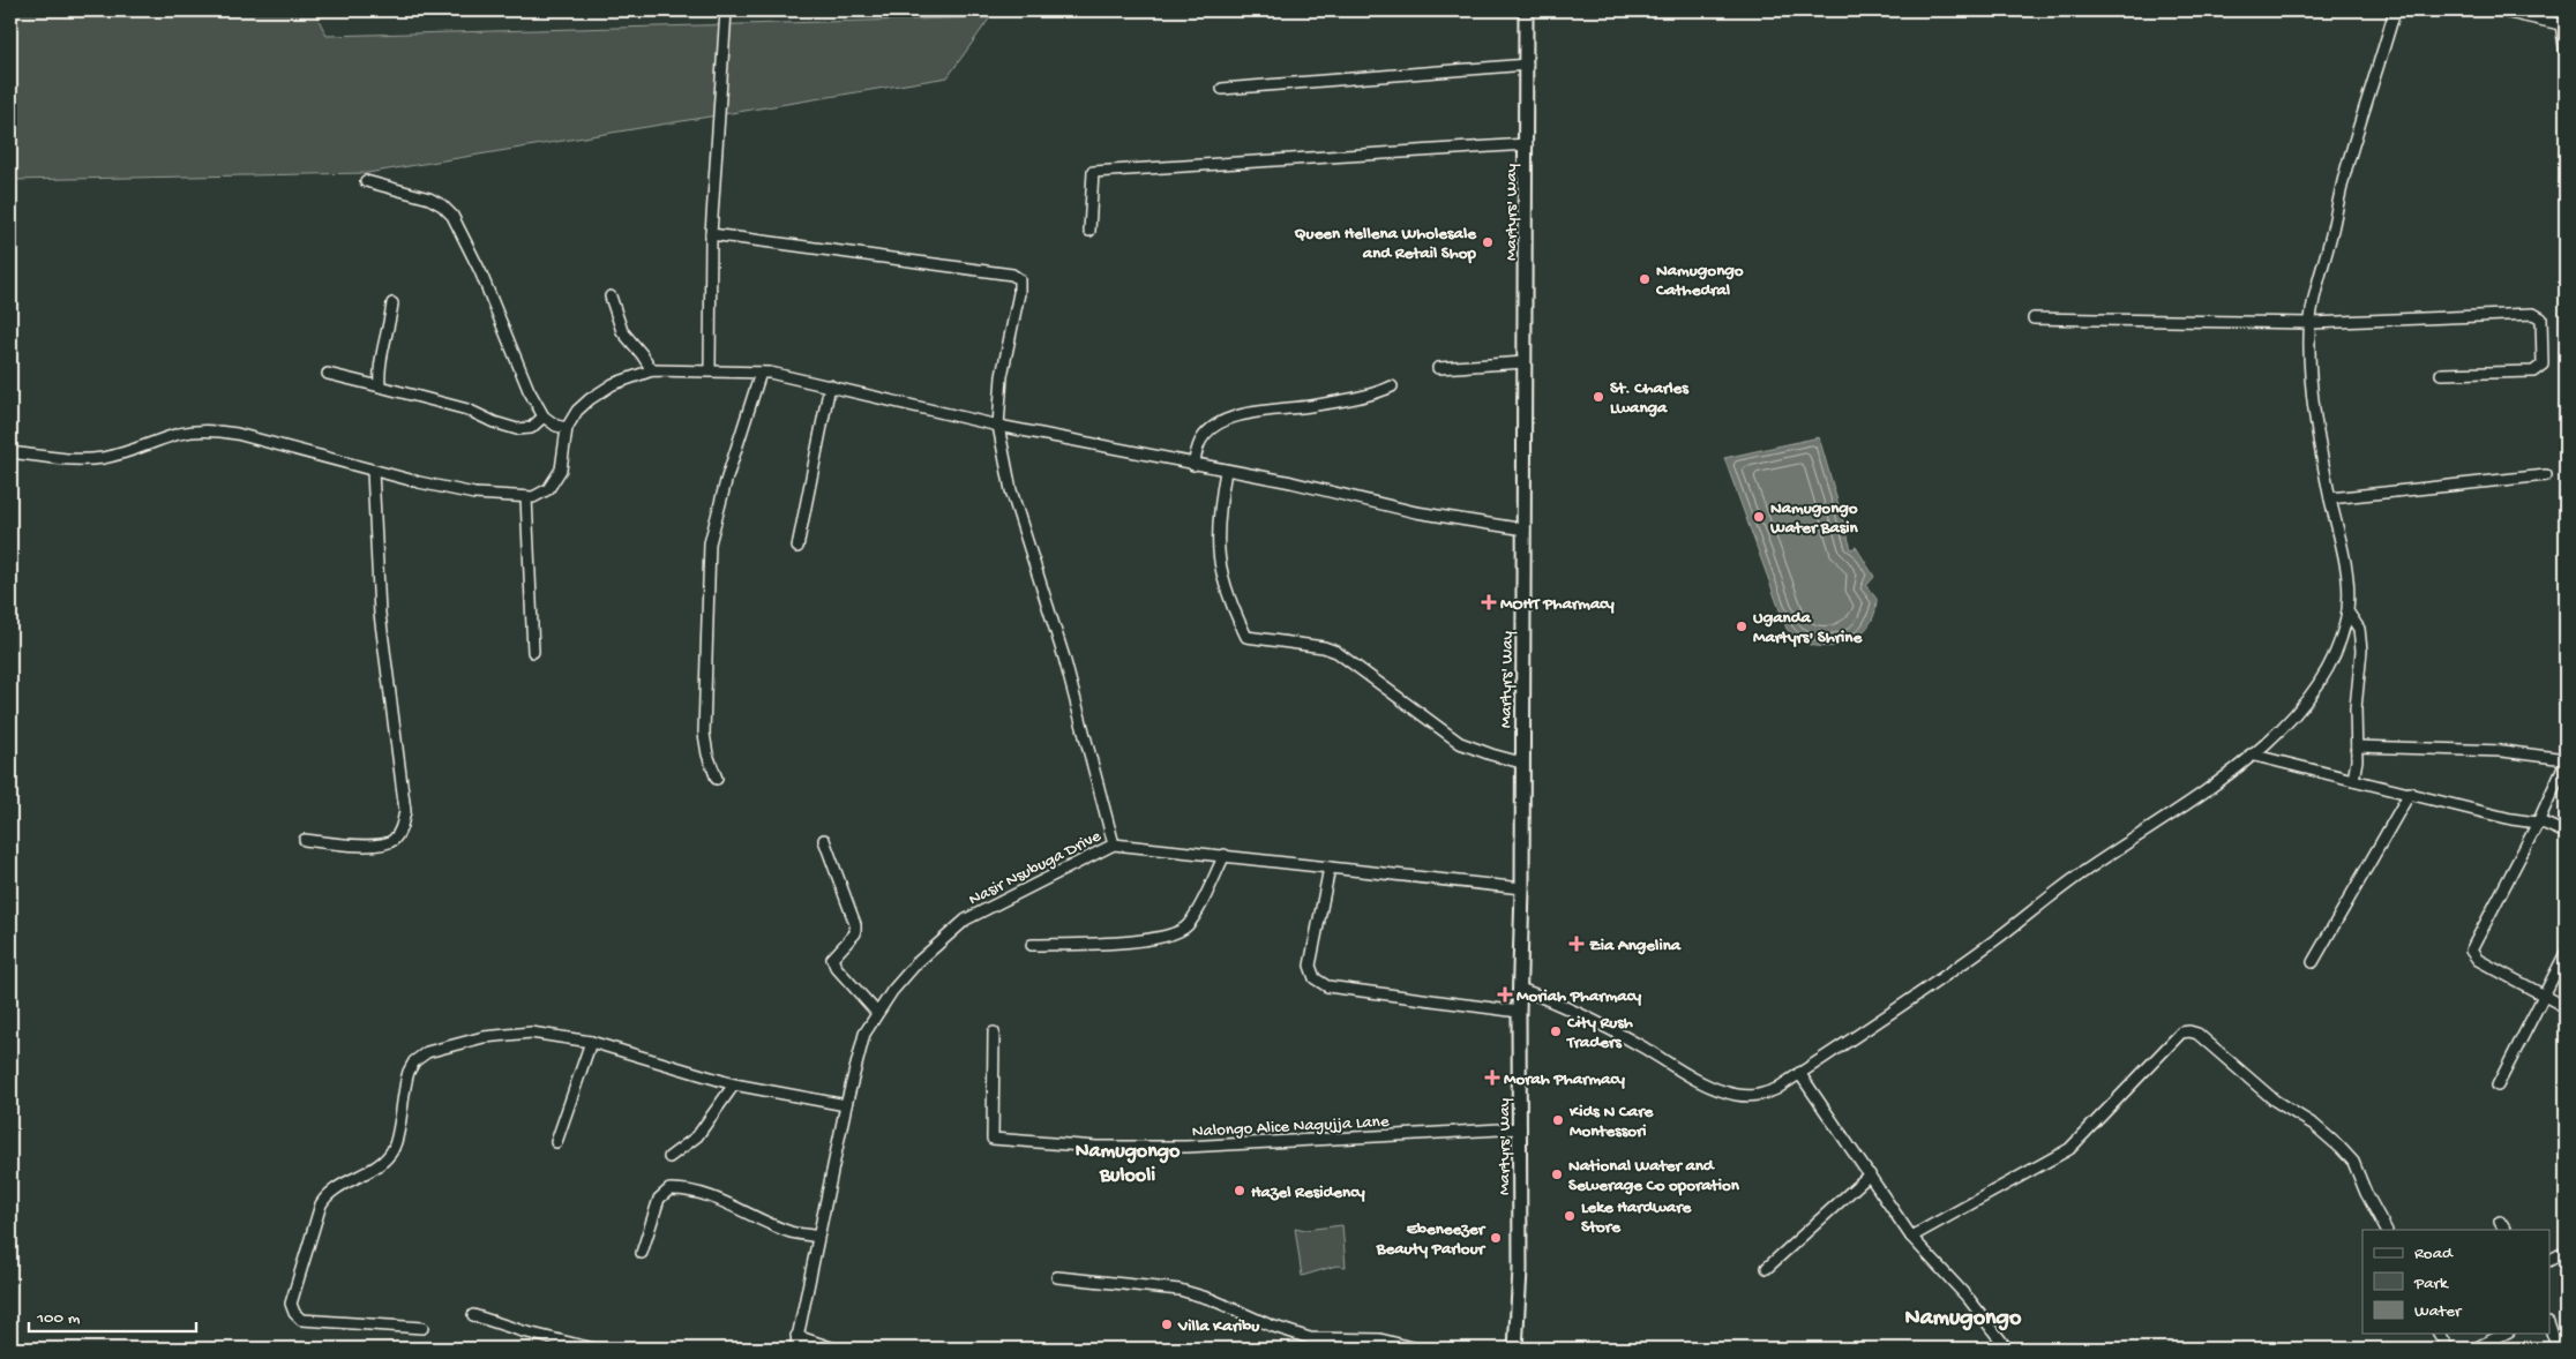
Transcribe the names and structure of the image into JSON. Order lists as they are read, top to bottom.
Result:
{
  "streets": {
    "main road": ["Martyrs' Way"],
    "street": ["Nasir Nsubuga Drive", "Nalongo Alice Nagujja Lane"]
  },
  "crossings": [
    ["Martyrs' Way", "Nasir Nsubuga Drive"],
    ["Martyrs' Way", "Nalongo Alice Nagujja Lane"]
  ],
  "districts": ["Namugongo Bulooli", "Namugongo"],
  "places": {
    "other": [
      "Queen Hellena Wholesale and Retail Shop",
      "Namugongo Cathedral",
      "St. Charles Lwanga",
      "Namugongo Water Basin",
      "Uganda Martyrs' Shrine",
      "City Rush Traders",
      "Kids N Care Montessori",
      "National Water and Sewerage Co oporation",
      "Hazel Residency",
      "Leke Hardware Store",
      "Ebeneezer Beauty Parlour",
      "Villa Karibu"
    ],
    "health": [
      "MOHT Pharmacy",
      "Zia Angelina",
      "Moriah Pharmacy",
      "Morah Pharmacy"
    ]
  },
  "legend": ["Road", "Park", "Water"],
  "scale_bar": "100 m"
}
